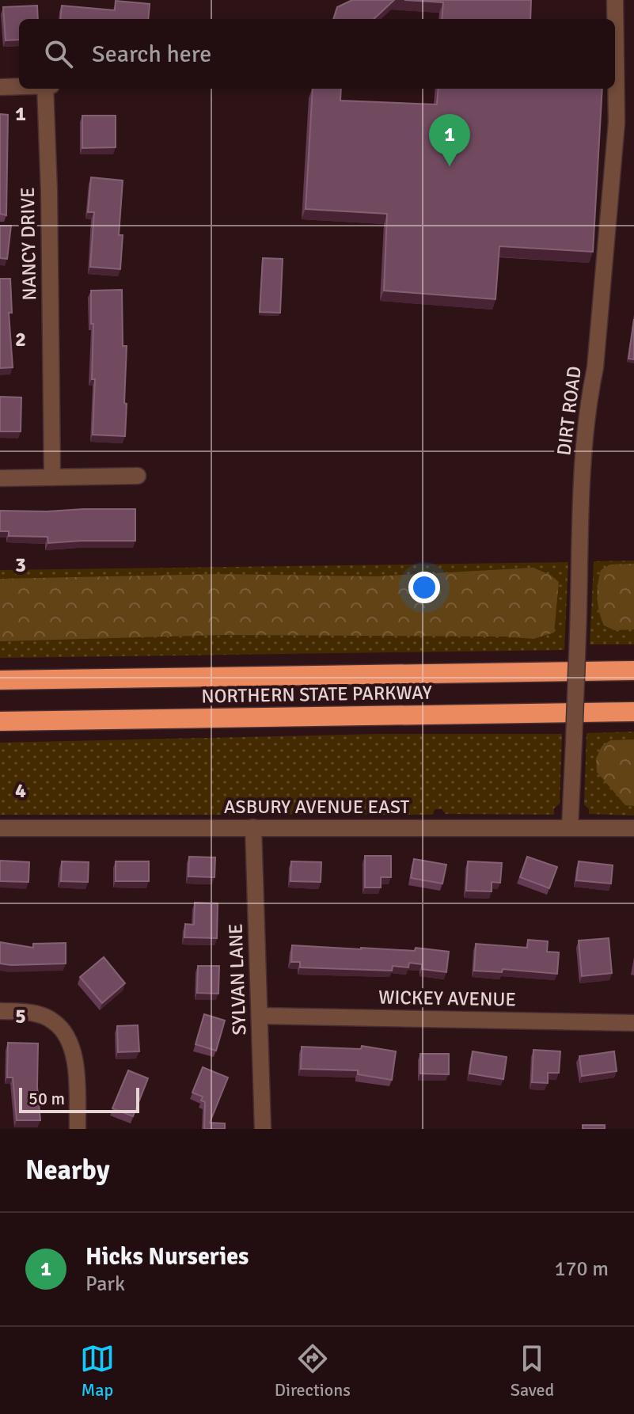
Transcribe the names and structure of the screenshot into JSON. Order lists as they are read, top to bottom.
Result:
{
  "streets": {
    "highway": ["NORTHERN STATE PARKWAY"],
    "street": [
      "NANCY DRIVE",
      "DIRT ROAD",
      "ASBURY AVENUE EAST",
      "SYLVAN LANE",
      "WICKEY AVENUE"
    ]
  },
  "crossings": [
    ["DIRT ROAD", "ASBURY AVENUE EAST"],
    ["ASBURY AVENUE EAST", "SYLVAN LANE"],
    ["SYLVAN LANE", "WICKEY AVENUE"]
  ],
  "scale_bar": "50 m",
  "page": {
    "search": "Search here",
    "pins": "1",
    "scale": "50 m",
    "heading": "Nearby",
    "list": [
      {
        "mark": "1",
        "name": "Hicks Nurseries",
        "note": "Park",
        "value": "170 m"
      }
    ],
    "nav": ["Map", "Directions", "Saved"]
  },
  "grid": {
    "rows": [
      "1",
      "2",
      "3",
      "4",
      "5"
    ]
  }
}
